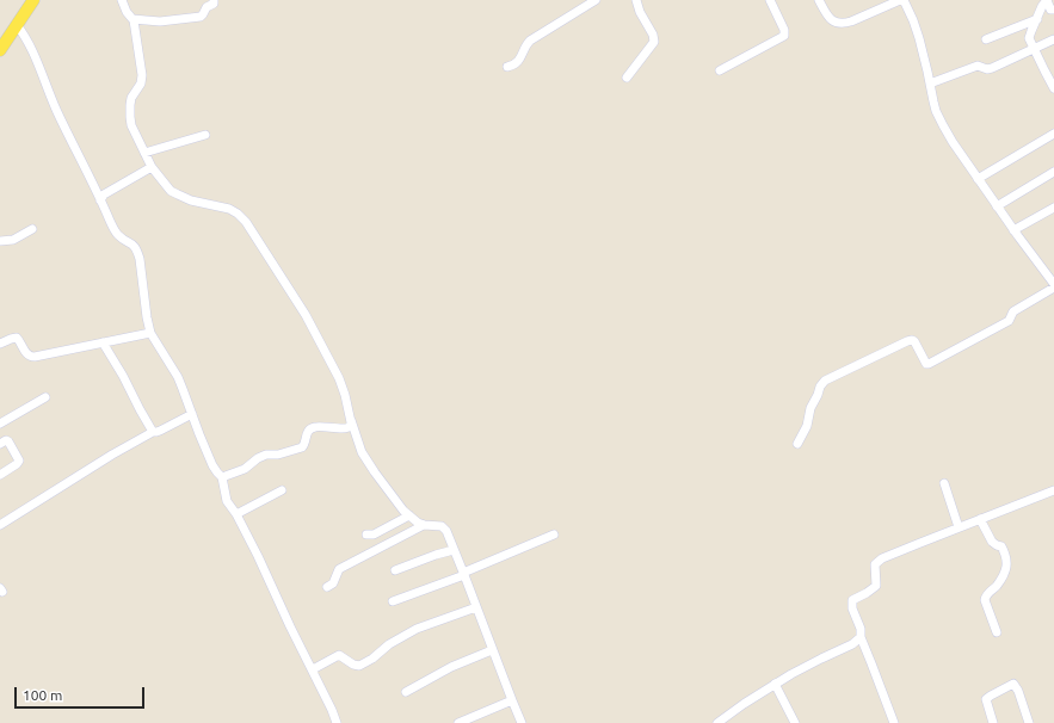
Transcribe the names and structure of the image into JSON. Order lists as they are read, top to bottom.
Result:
{
  "scale_bar": "100 m"
}
